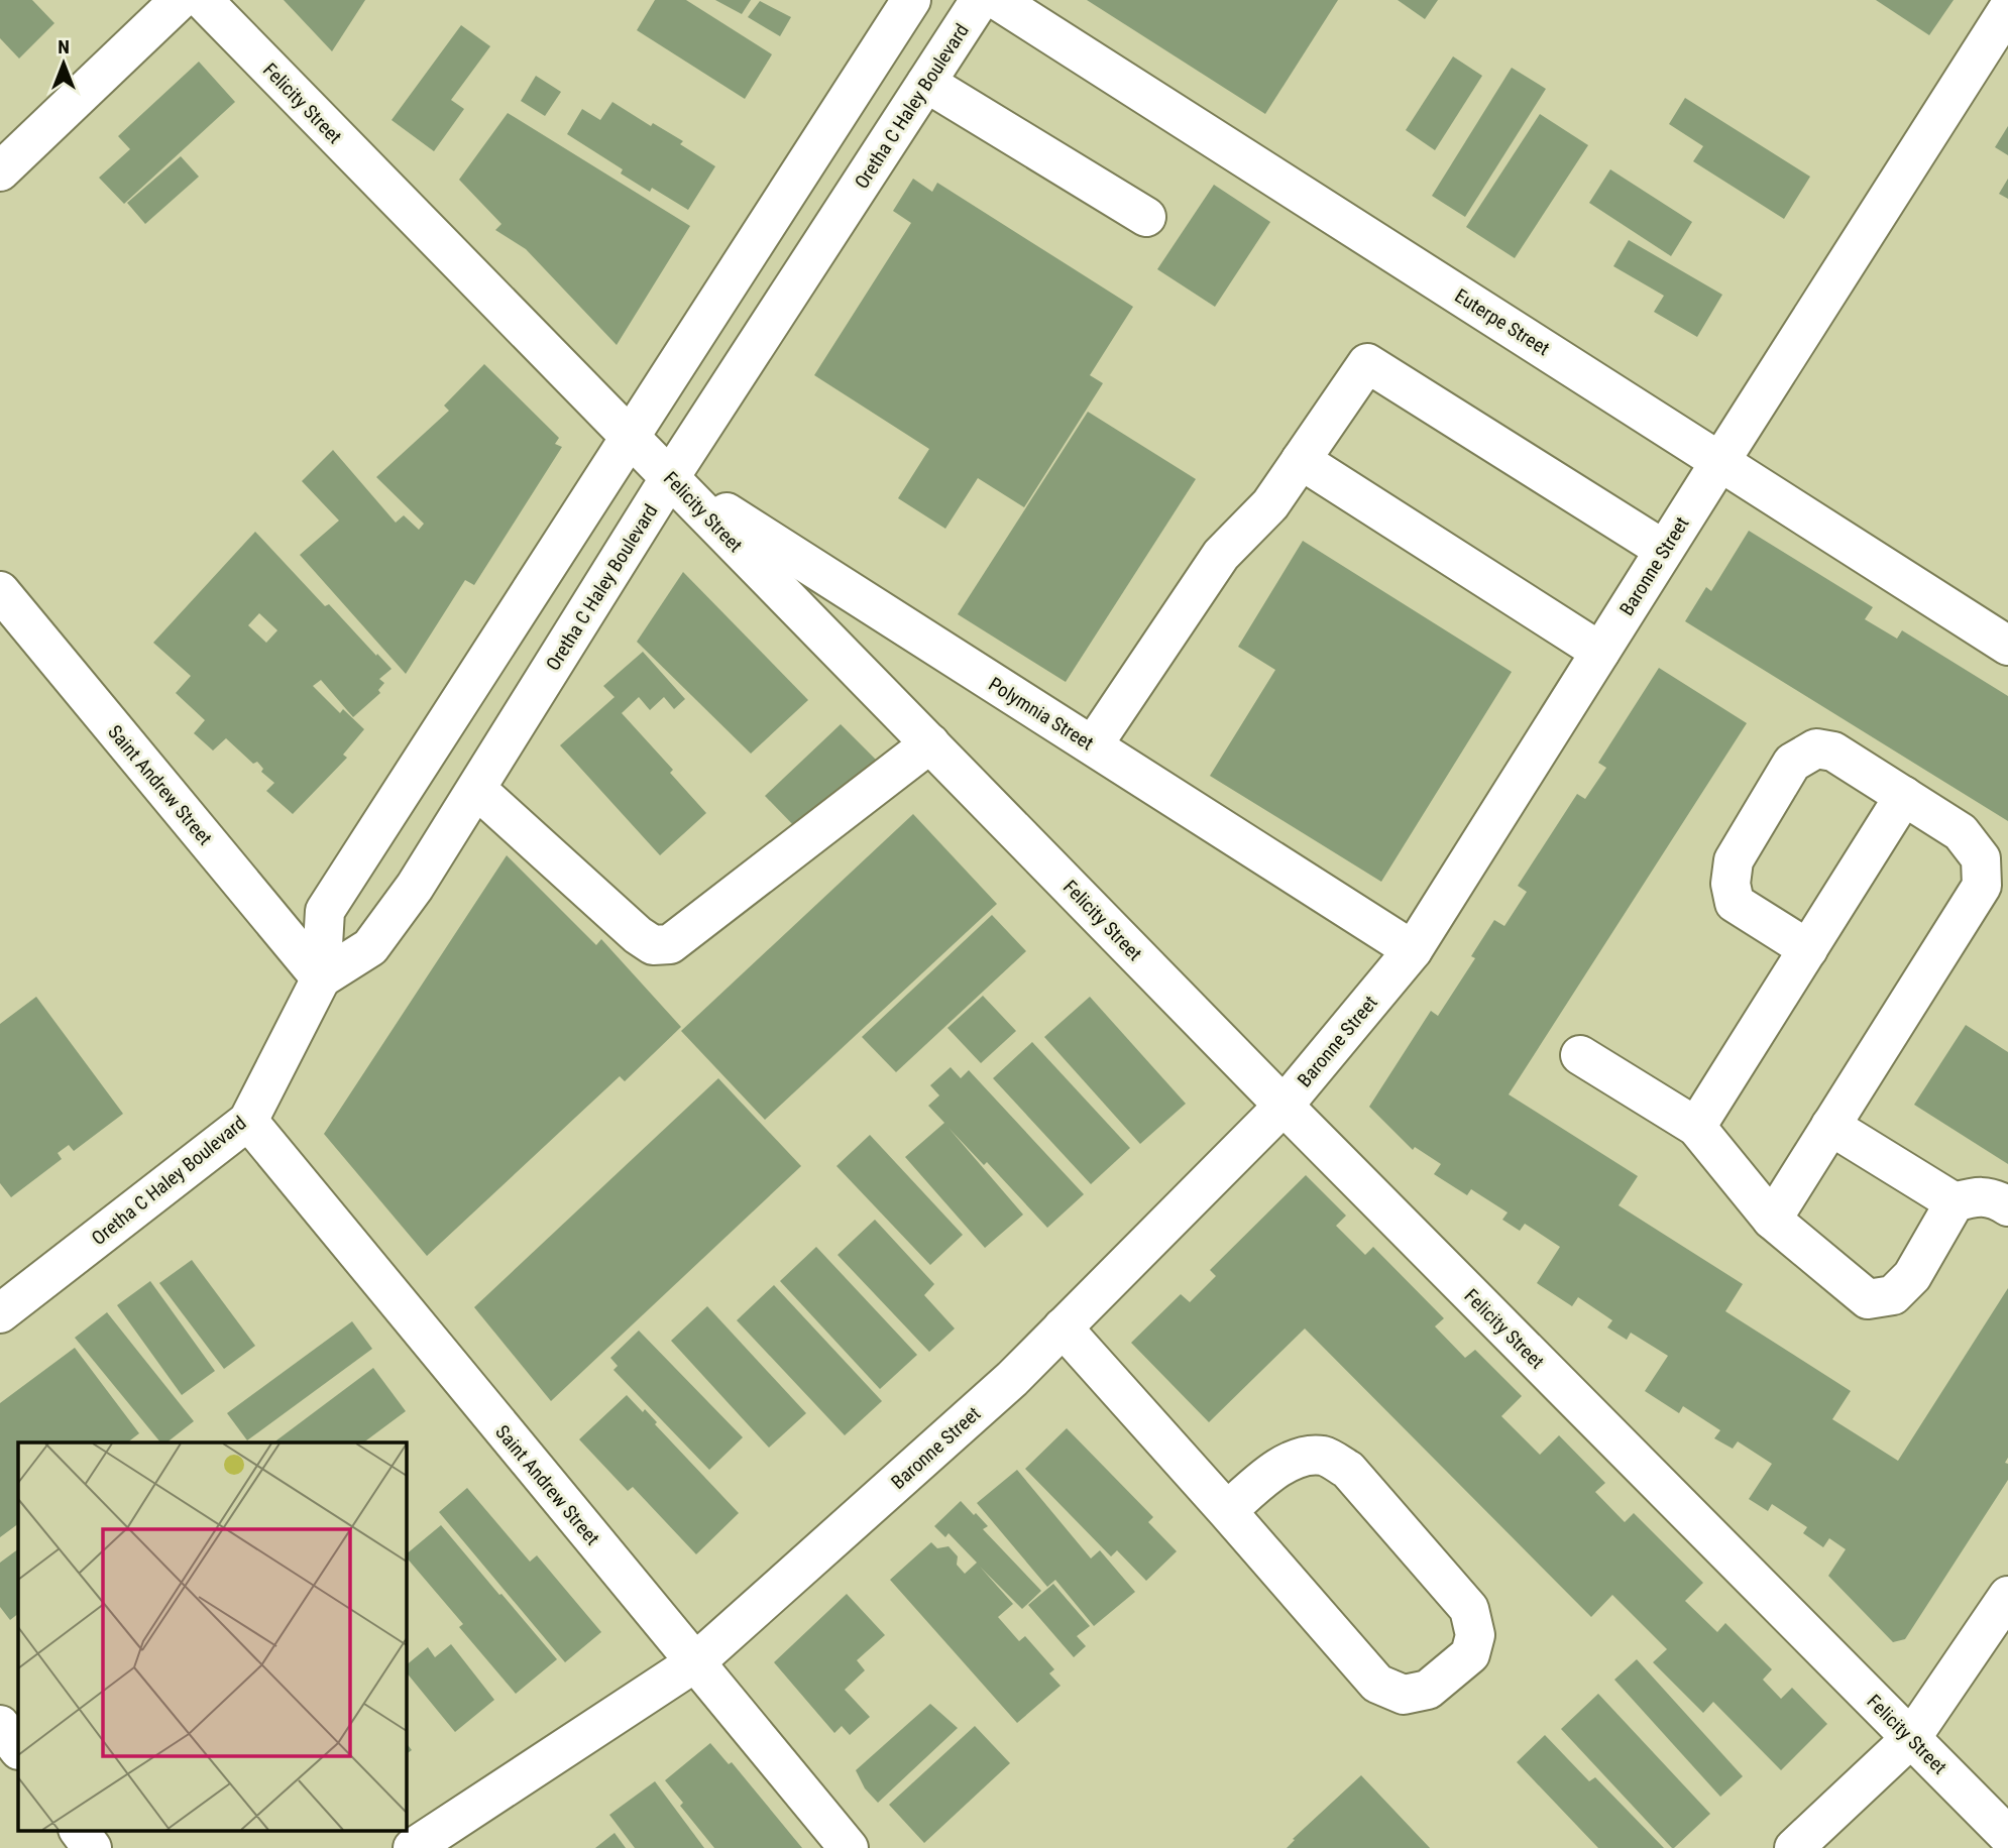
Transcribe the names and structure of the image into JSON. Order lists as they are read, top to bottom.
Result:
{
  "streets": {
    "street": [
      "Felicity Street",
      "Oretha C Haley Boulevard",
      "Euterpe Street",
      "Baronne Street",
      "Polymnia Street",
      "Saint Andrew Street"
    ]
  },
  "crossings": [
    ["Felicity Street", "Oretha C Haley Boulevard"],
    ["Felicity Street", "Baronne Street"],
    ["Felicity Street", "Polymnia Street"],
    ["Oretha C Haley Boulevard", "Polymnia Street"],
    ["Oretha C Haley Boulevard", "Saint Andrew Street"],
    ["Euterpe Street", "Baronne Street"],
    ["Baronne Street", "Polymnia Street"],
    ["Baronne Street", "Saint Andrew Street"]
  ],
  "north": "top"
}
